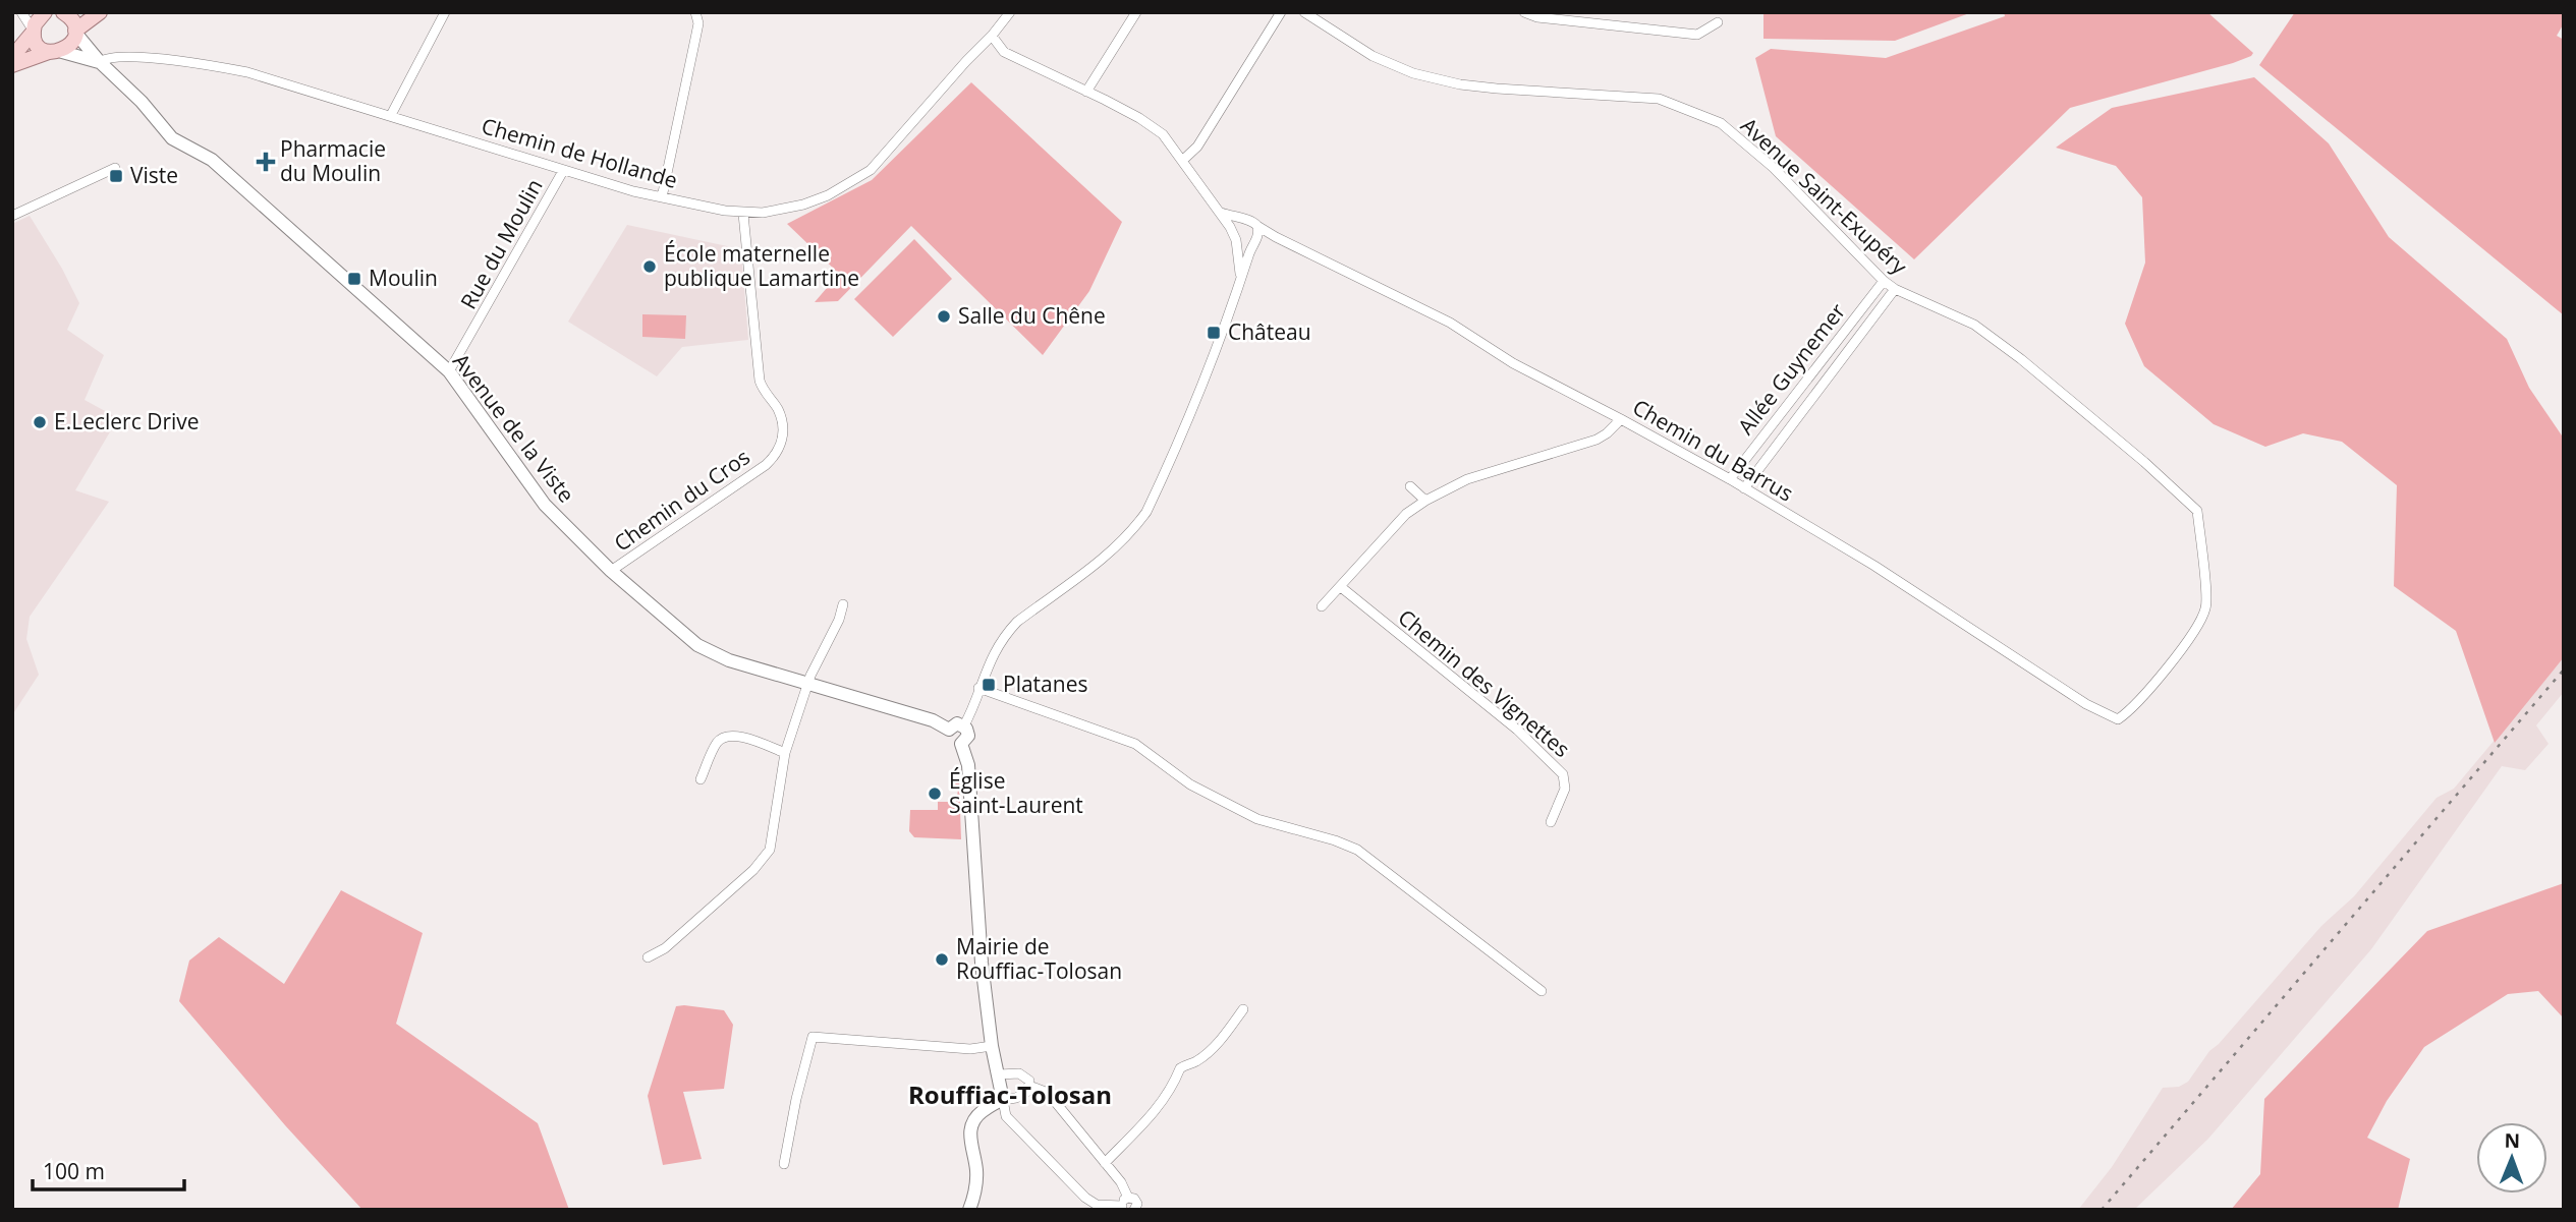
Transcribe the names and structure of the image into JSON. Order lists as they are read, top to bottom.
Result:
{
  "streets": {
    "street": [
      "Chemin de Hollande",
      "Avenue Saint-Exupéry",
      "Rue du Moulin",
      "Allée Guynemer",
      "Avenue de la Viste",
      "Chemin du Barrus",
      "Chemin du Cros",
      "Chemin des Vignettes"
    ]
  },
  "crossings": [
    ["Chemin de Hollande", "Rue du Moulin"],
    ["Chemin de Hollande", "Avenue de la Viste"],
    ["Chemin de Hollande", "Chemin du Cros"],
    ["Avenue Saint-Exupéry", "Allée Guynemer"],
    ["Avenue Saint-Exupéry", "Chemin du Barrus"],
    ["Rue du Moulin", "Avenue de la Viste"],
    ["Allée Guynemer", "Chemin du Barrus"],
    ["Avenue de la Viste", "Chemin du Cros"]
  ],
  "districts": ["Rouffiac-Tolosan"],
  "places": {
    "health": ["Pharmacie du Moulin"],
    "transit": [
      "Viste",
      "Moulin",
      "Château",
      "Platanes"
    ],
    "other": [
      "École maternelle publique Lamartine",
      "Salle du Chêne",
      "E.Leclerc Drive",
      "Église Saint-Laurent",
      "Mairie de Rouffiac-Tolosan"
    ]
  },
  "scale_bar": "100 m",
  "north": "top"
}
